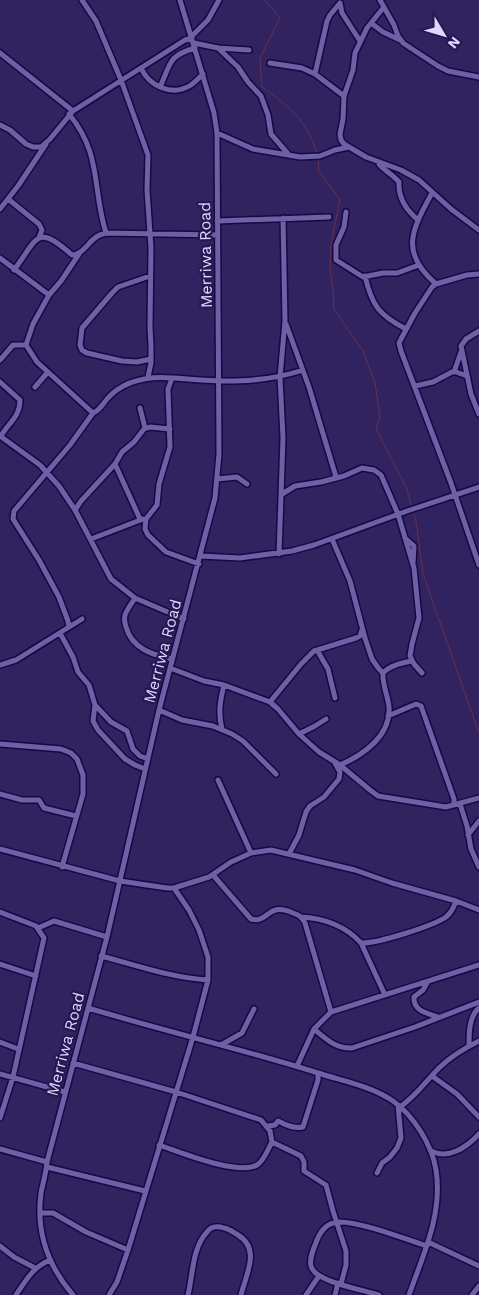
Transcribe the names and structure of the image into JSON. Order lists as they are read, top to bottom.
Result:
{
  "streets": {
    "street": ["Merriwa Road"]
  },
  "north": "bottom right"
}
